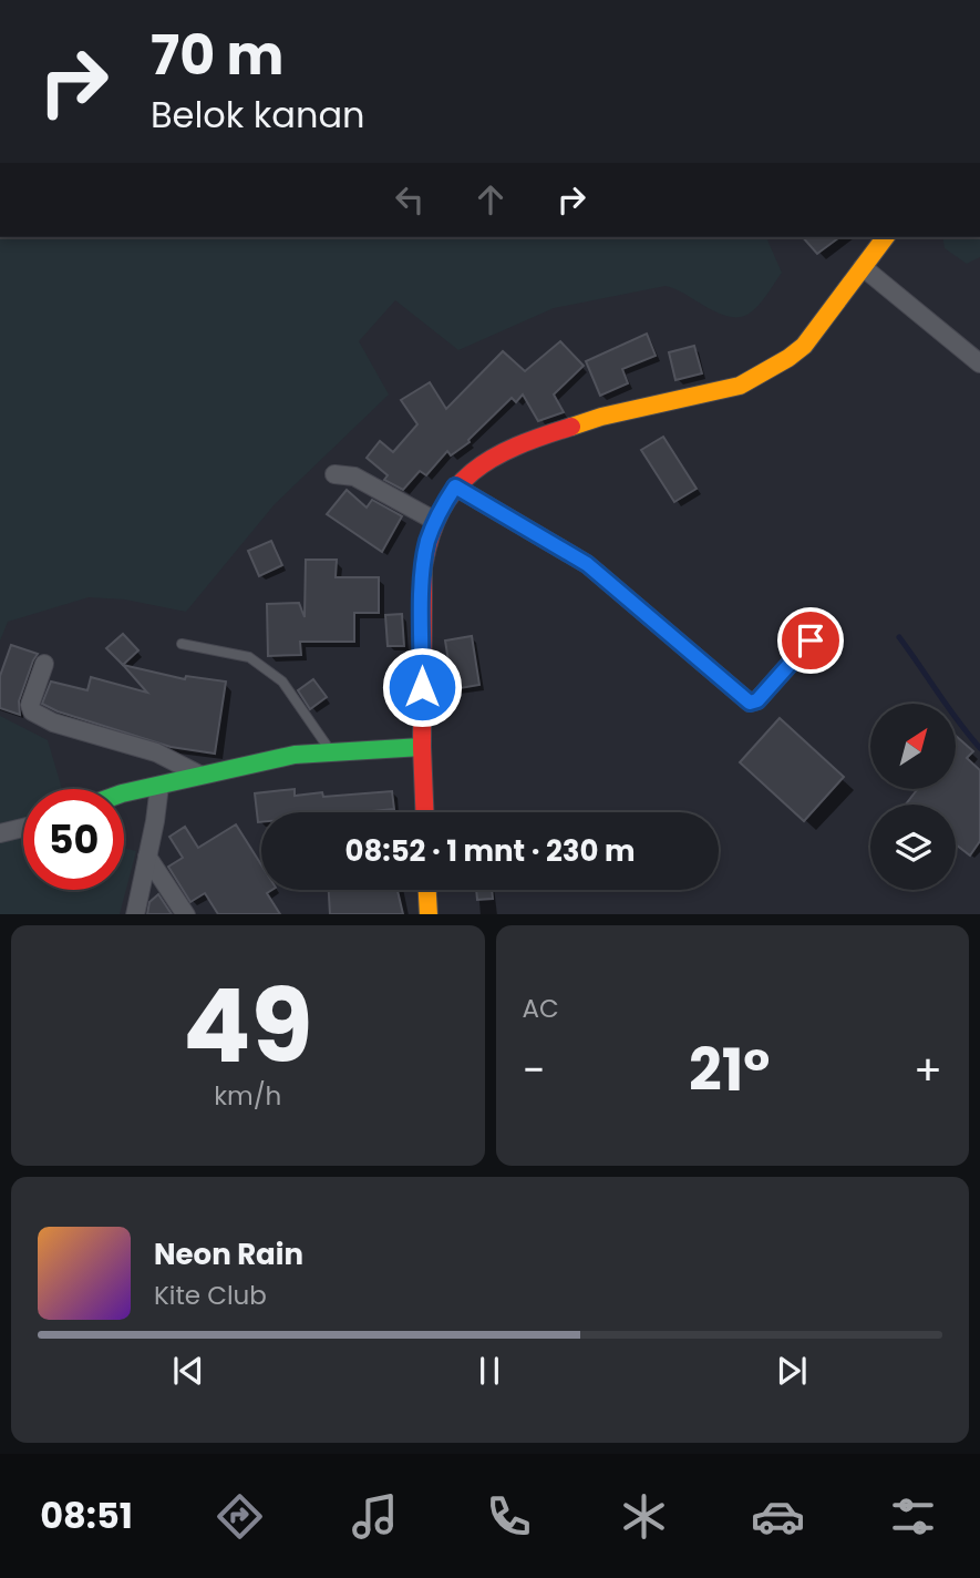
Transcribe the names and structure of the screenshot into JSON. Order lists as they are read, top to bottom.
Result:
{
  "north": "top right",
  "page": {
    "turn": ["70 m", "Belok kanan"],
    "limit": "50",
    "trip": "08:52 · 1 mnt · 230 m",
    "tile": [
      ["49", "km/h"],
      "AC"
    ],
    "heat": ["−", "21°", "+"],
    "song": ["Neon Rain", "Kite Club"],
    "tabs": "08:51"
  }
}
